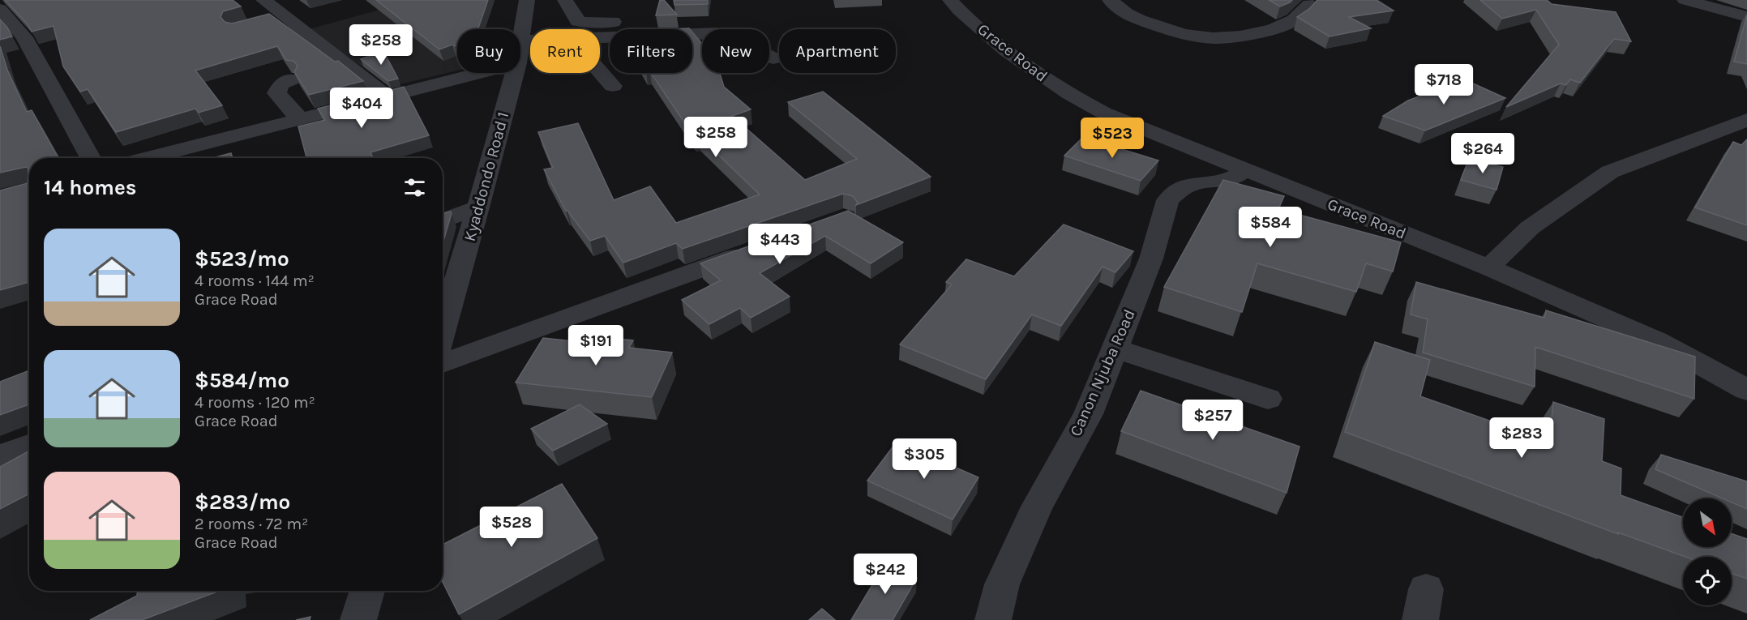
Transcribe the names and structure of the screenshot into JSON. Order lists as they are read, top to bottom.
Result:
{
  "streets": {
    "street": ["Grace Road", "Kyaddondo Road 1", "Canon Njuba Road"]
  },
  "crossings": [
    ["Grace Road", "Canon Njuba Road"]
  ],
  "north": "bottom right",
  "page": {
    "price": [
      "$258",
      "$718",
      "$404",
      "$258",
      "$523",
      "$264",
      "$584",
      "$443",
      "$191",
      "$257",
      "$283",
      "$305",
      "$528",
      "$242"
    ],
    "chip": [
      "Buy",
      "Rent",
      "Filters",
      "New",
      "Apartment"
    ],
    "heading": "14 homes",
    "list": [
      {
        "name": "$523/mo",
        "note": "4 rooms · 144 m² · Grace Road"
      },
      {
        "name": "$584/mo",
        "note": "4 rooms · 120 m² · Grace Road"
      },
      {
        "name": "$283/mo",
        "note": "2 rooms · 72 m² · Grace Road"
      }
    ]
  }
}
